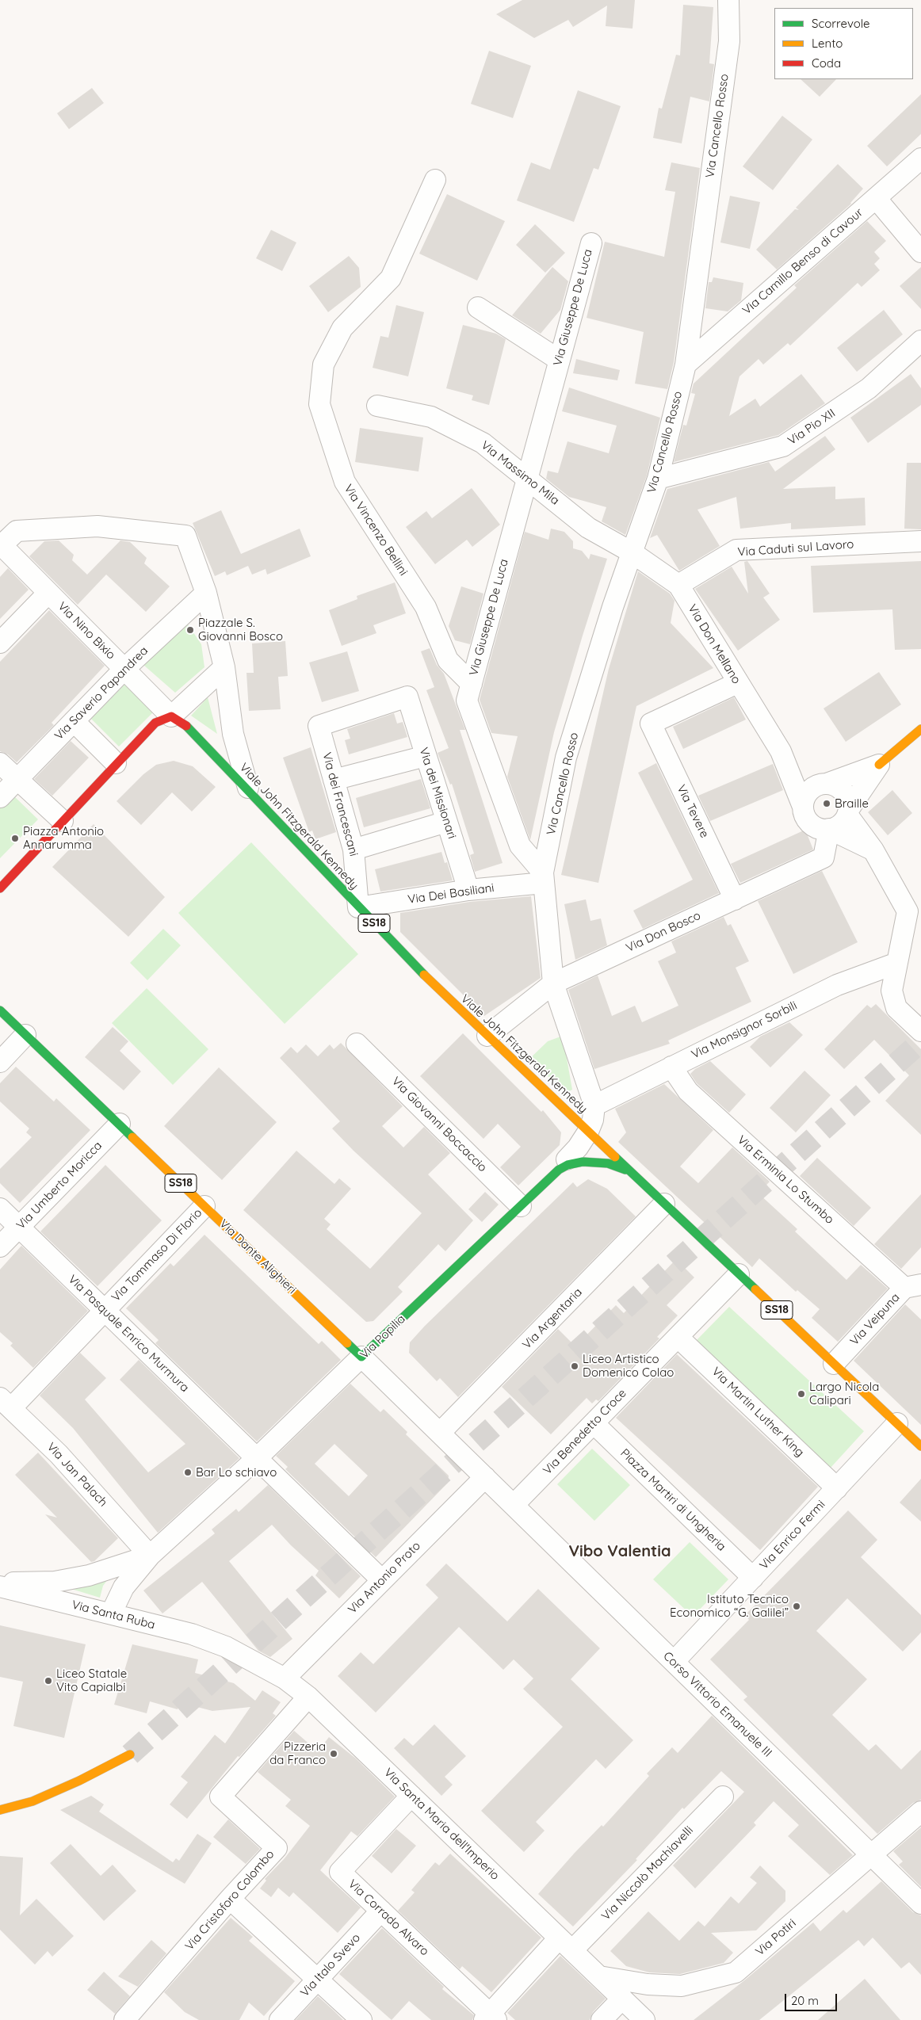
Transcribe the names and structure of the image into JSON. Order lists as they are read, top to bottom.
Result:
{
  "streets": {
    "main road": [
      "Viale John Fitzgerald Kennedy",
      "SS18",
      "Via Dante Alighieri",
      "Via Popilia"
    ],
    "street": [
      "Via Cancello Rosso",
      "Via Camillo Benso di Cavour",
      "Via Giuseppe De Luca",
      "Via Pio XII",
      "Via Massimo Mila",
      "Via Vincenzo Bellini",
      "Via Caduti sul Lavoro",
      "Via Nino Bixio",
      "Via Don Mellano",
      "Via Saverio Papandrea",
      "Via dei Missionari",
      "Via dei Francescani",
      "Via Tevere",
      "Via Dei Basiliani",
      "Via Don Bosco",
      "Via Monsignor Sorbili",
      "Via Giovanni Boccaccio",
      "Via Erminia Lo Stumbo",
      "Via Umberto Moricca",
      "Via Tommaso Di Florio",
      "Via Argentaria",
      "Via Veipuna",
      "Via Pasquale Enrico Murmura",
      "Via Martin Luther King",
      "Via Benedetto Croce",
      "Via Jan Palach",
      "Piazza Martiri di Ungheria",
      "Via Enrico Fermi",
      "Via Antonio Proto",
      "Via Santa Ruba",
      "Corso Vittorio Emanuele III",
      "Via Santa Maria dell'Imperio",
      "Via Niccolò Machiavelli",
      "Via Cristoforo Colombo",
      "Via Corrado Alvaro",
      "Via Potiri",
      "Via Italo Svevo"
    ]
  },
  "crossings": [
    ["Via Cancello Rosso", "Via Camillo Benso di Cavour"],
    ["Via Cancello Rosso", "Via Giuseppe De Luca"],
    ["Via Cancello Rosso", "Via Pio XII"],
    ["Via Cancello Rosso", "Via Massimo Mila"],
    ["Via Cancello Rosso", "Via Don Mellano"],
    ["Via Cancello Rosso", "Via Dei Basiliani"],
    ["Via Giuseppe De Luca", "Via Massimo Mila"],
    ["Via Giuseppe De Luca", "Via Vincenzo Bellini"],
    ["Via Giuseppe De Luca", "Via Dei Basiliani"],
    ["Via Massimo Mila", "Via Don Mellano"],
    ["Via Caduti sul Lavoro", "Via Don Mellano"],
    ["Via Nino Bixio", "Via Saverio Papandrea"],
    ["Via Nino Bixio", "Viale John Fitzgerald Kennedy"],
    ["Via Don Mellano", "Via Tevere"],
    ["Via dei Missionari", "Via dei Francescani"],
    ["Via dei Missionari", "Via Dei Basiliani"],
    ["Via dei Francescani", "Viale John Fitzgerald Kennedy"],
    ["Via dei Francescani", "Via Dei Basiliani"],
    ["Via Tevere", "Via Don Bosco"],
    ["Viale John Fitzgerald Kennedy", "Via Dei Basiliani"],
    ["Viale John Fitzgerald Kennedy", "Via Don Bosco"],
    ["Viale John Fitzgerald Kennedy", "Via Argentaria"],
    ["Viale John Fitzgerald Kennedy", "Via Veipuna"],
    ["Viale John Fitzgerald Kennedy", "Via Popilia"],
    ["Viale John Fitzgerald Kennedy", "Via Benedetto Croce"],
    ["Viale John Fitzgerald Kennedy", "Via Enrico Fermi"],
    ["Via Monsignor Sorbili", "Via Erminia Lo Stumbo"],
    ["Via Giovanni Boccaccio", "Via Popilia"],
    ["Via Erminia Lo Stumbo", "Via Veipuna"],
    ["Via Umberto Moricca", "Via Dante Alighieri"],
    ["Via Umberto Moricca", "Via Pasquale Enrico Murmura"],
    ["Via Tommaso Di Florio", "Via Dante Alighieri"],
    ["Via Tommaso Di Florio", "Via Pasquale Enrico Murmura"],
    ["Via Tommaso Di Florio", "Via Jan Palach"],
    ["Via Dante Alighieri", "Via Argentaria"],
    ["Via Dante Alighieri", "Via Popilia"],
    ["Via Dante Alighieri", "Via Benedetto Croce"],
    ["Via Dante Alighieri", "Via Antonio Proto"],
    ["Via Dante Alighieri", "Corso Vittorio Emanuele III"],
    ["Via Pasquale Enrico Murmura", "Via Popilia"],
    ["Via Pasquale Enrico Murmura", "Via Antonio Proto"],
    ["Via Popilia", "Via Jan Palach"],
    ["Via Popilia", "Via Santa Ruba"],
    ["Via Martin Luther King", "Via Benedetto Croce"],
    ["Via Martin Luther King", "Via Enrico Fermi"],
    ["Via Benedetto Croce", "Piazza Martiri di Ungheria"],
    ["Via Benedetto Croce", "Corso Vittorio Emanuele III"],
    ["Piazza Martiri di Ungheria", "Via Enrico Fermi"],
    ["Via Enrico Fermi", "Corso Vittorio Emanuele III"],
    ["Via Antonio Proto", "Via Santa Maria dell'Imperio"],
    ["Via Santa Ruba", "Via Santa Maria dell'Imperio"],
    ["Corso Vittorio Emanuele III", "Via Potiri"],
    ["Via Santa Maria dell'Imperio", "Via Niccolò Machiavelli"],
    ["Via Santa Maria dell'Imperio", "Via Cristoforo Colombo"],
    ["Via Santa Maria dell'Imperio", "Via Corrado Alvaro"],
    ["Via Santa Maria dell'Imperio", "Via Potiri"],
    ["Via Niccolò Machiavelli", "Via Corrado Alvaro"],
    ["Via Corrado Alvaro", "Via Italo Svevo"]
  ],
  "districts": ["Vibo Valentia"],
  "places": [
    "Piazzale S. Giovanni Bosco",
    "Braille",
    "Piazza Antonio Annarumma",
    "Liceo Artistico Domenico Colao",
    "Largo Nicola Calipari",
    "Bar Lo schiavo",
    "Istituto Tecnico Economico “G. Galilei”",
    "Liceo Statale Vito Capialbi",
    "Pizzeria da Franco"
  ],
  "legend": ["Scorrevole", "Lento", "Coda"],
  "scale_bar": "20 m"
}
